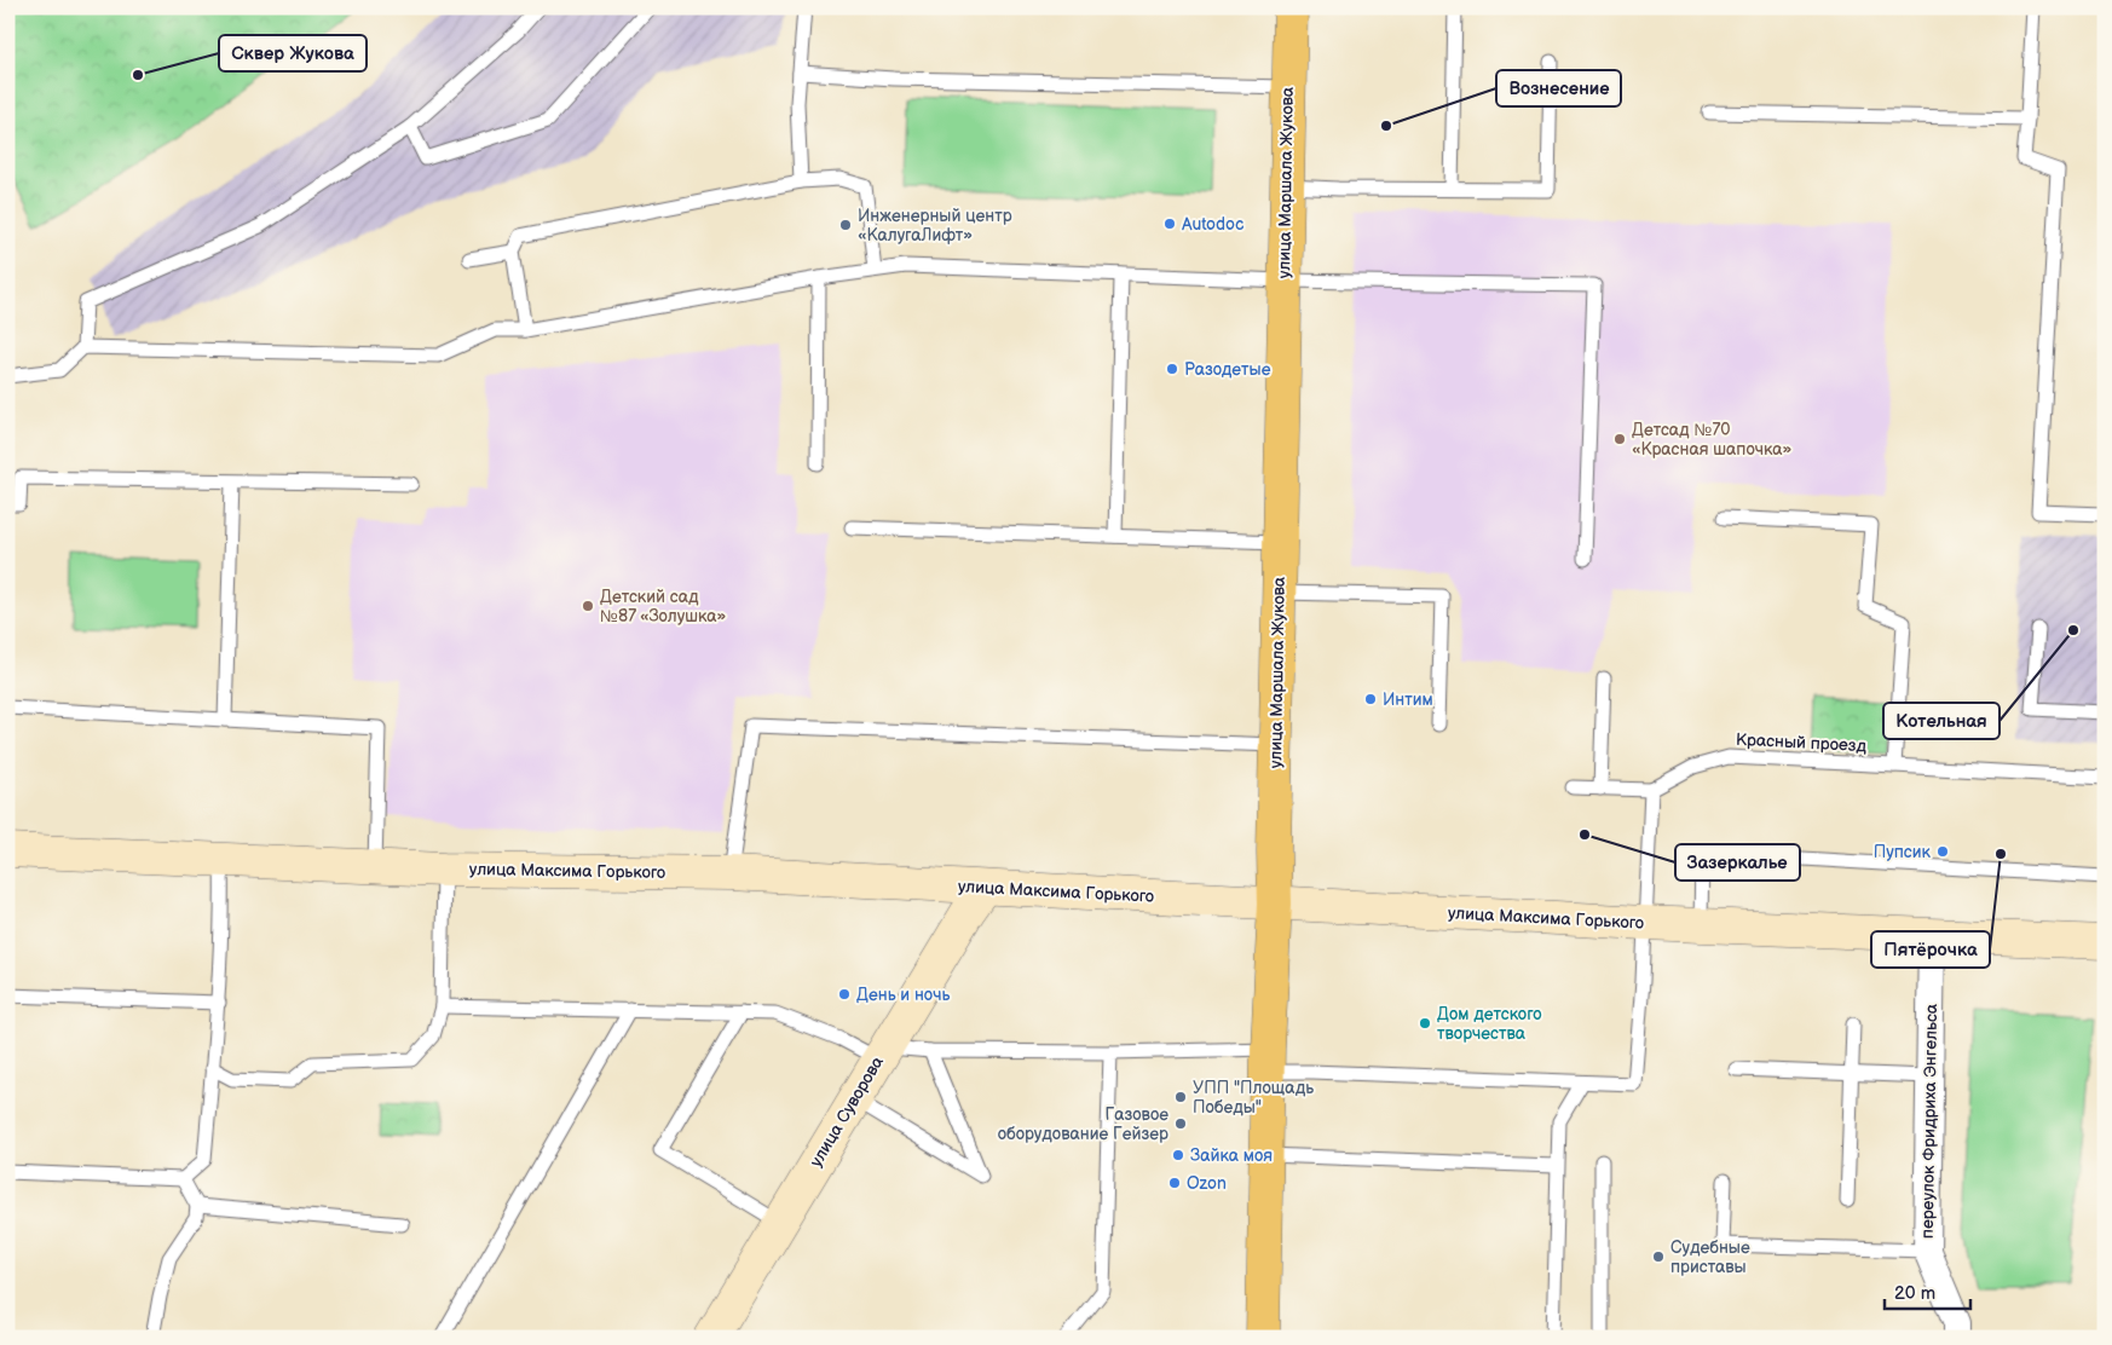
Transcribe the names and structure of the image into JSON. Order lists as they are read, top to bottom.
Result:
{
  "streets": {
    "main road": ["улица Маршала Жукова"],
    "street": ["улица Максима Горького", "улица Суворова", "переулок Фридриха Энгельса"],
    "lane": ["Красный проезд"]
  },
  "crossings": [
    ["улица Маршала Жукова", "улица Максима Горького"],
    ["улица Максима Горького", "улица Суворова"],
    ["улица Максима Горького", "переулок Фридриха Энгельса"]
  ],
  "places": [
    "Сквер Жукова",
    "Вознесение",
    "Autodoc",
    "Инженерный центр «КалугаЛифт»",
    "Разодетые",
    "Детсад №70 «Красная шапочка»",
    "Детский сад №87 «Золушка»",
    "Котельная",
    "Интим",
    "Зазеркалье",
    "Пупсик",
    "Пятёрочка",
    "День и ночь",
    "Дом детского творчества",
    "УПП \"Площадь Победы\"",
    "Газовое оборудование Гейзер",
    "Зайка моя",
    "Ozon",
    "Судебные приставы"
  ],
  "scale_bar": "20 m"
}
